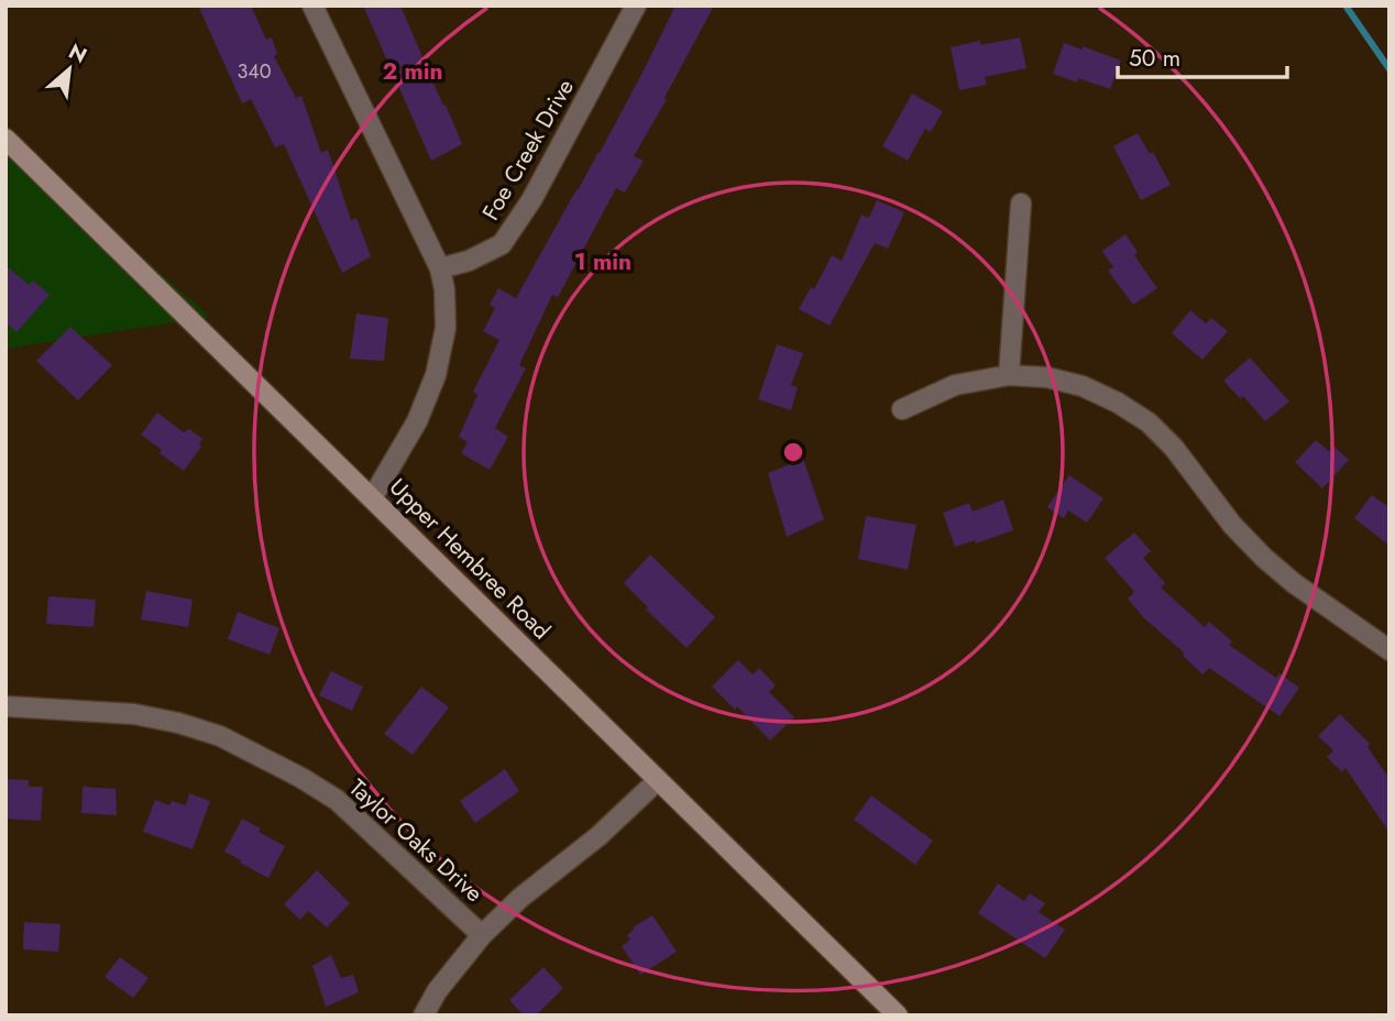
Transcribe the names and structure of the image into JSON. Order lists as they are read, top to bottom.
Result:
{
  "streets": {
    "street": ["Foe Creek Drive", "Upper Hembree Road", "Taylor Oaks Drive"]
  },
  "crossings": [
    ["Upper Hembree Road", "Taylor Oaks Drive"]
  ],
  "house_numbers": ["340"],
  "scale_bar": "50 m",
  "north": "top right",
  "rings": ["2 min", "1 min"]
}
